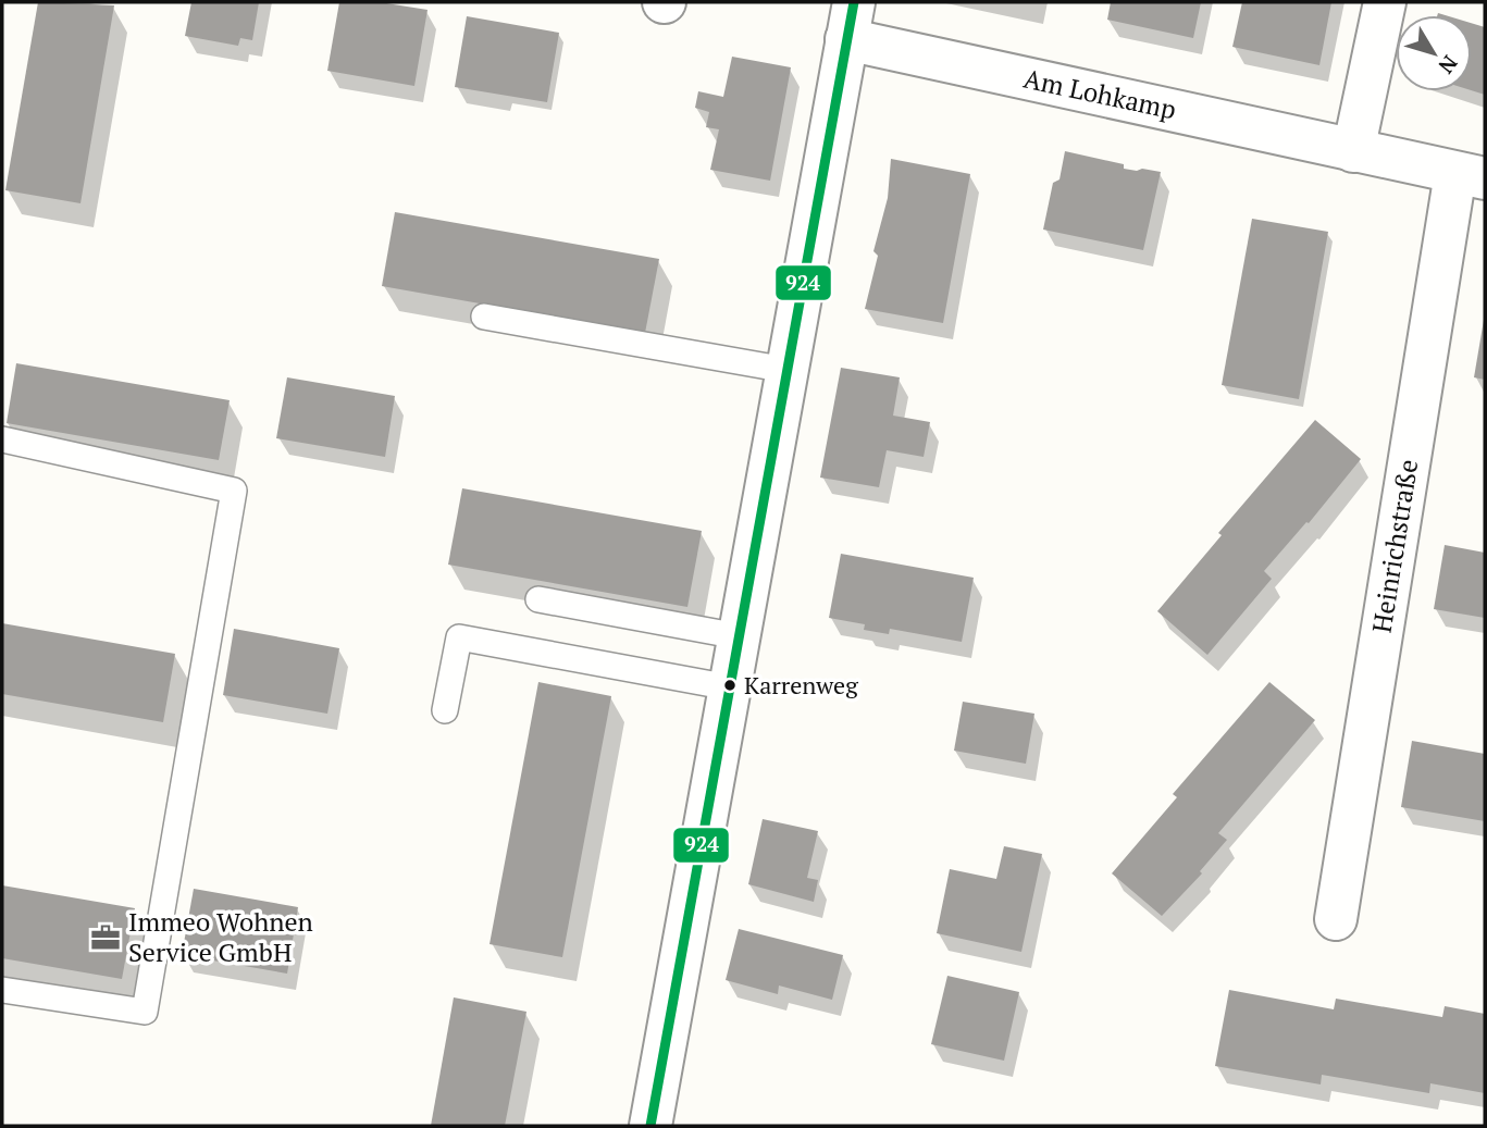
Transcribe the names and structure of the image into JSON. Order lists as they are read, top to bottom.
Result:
{
  "streets": {
    "street": ["Am Lohkamp", "Heinrichstraße"]
  },
  "crossings": [
    ["Am Lohkamp", "Heinrichstraße"]
  ],
  "places": {
    "other": ["Karrenweg"],
    "office": ["Immeo Wohnen Service GmbH"]
  },
  "lines": ["transit line 924"],
  "north": "bottom right"
}
